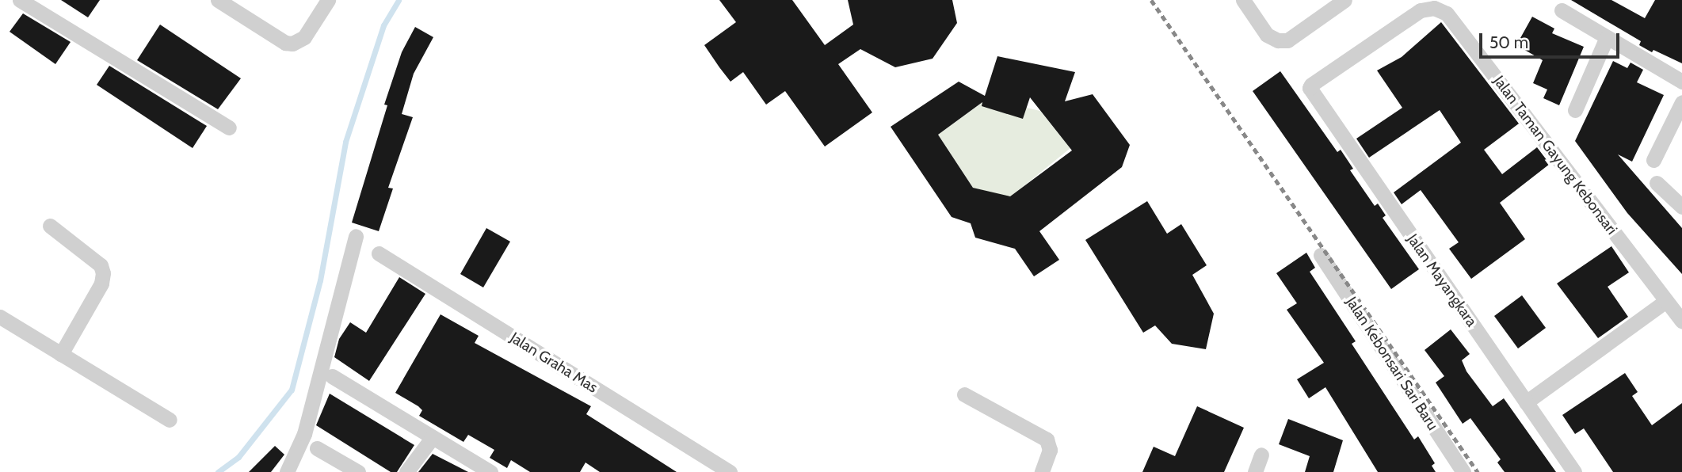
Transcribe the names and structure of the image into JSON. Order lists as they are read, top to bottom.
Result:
{
  "streets": {
    "street": [
      "Jalan Taman Gayung Kebonsari",
      "Jalan Mayangkara",
      "Jalan Graha Mas",
      "Jalan Kebonsari Sari Baru"
    ]
  },
  "crossings": [
    ["Jalan Taman Gayung Kebonsari", "Jalan Mayangkara"]
  ],
  "scale_bar": "50 m"
}
